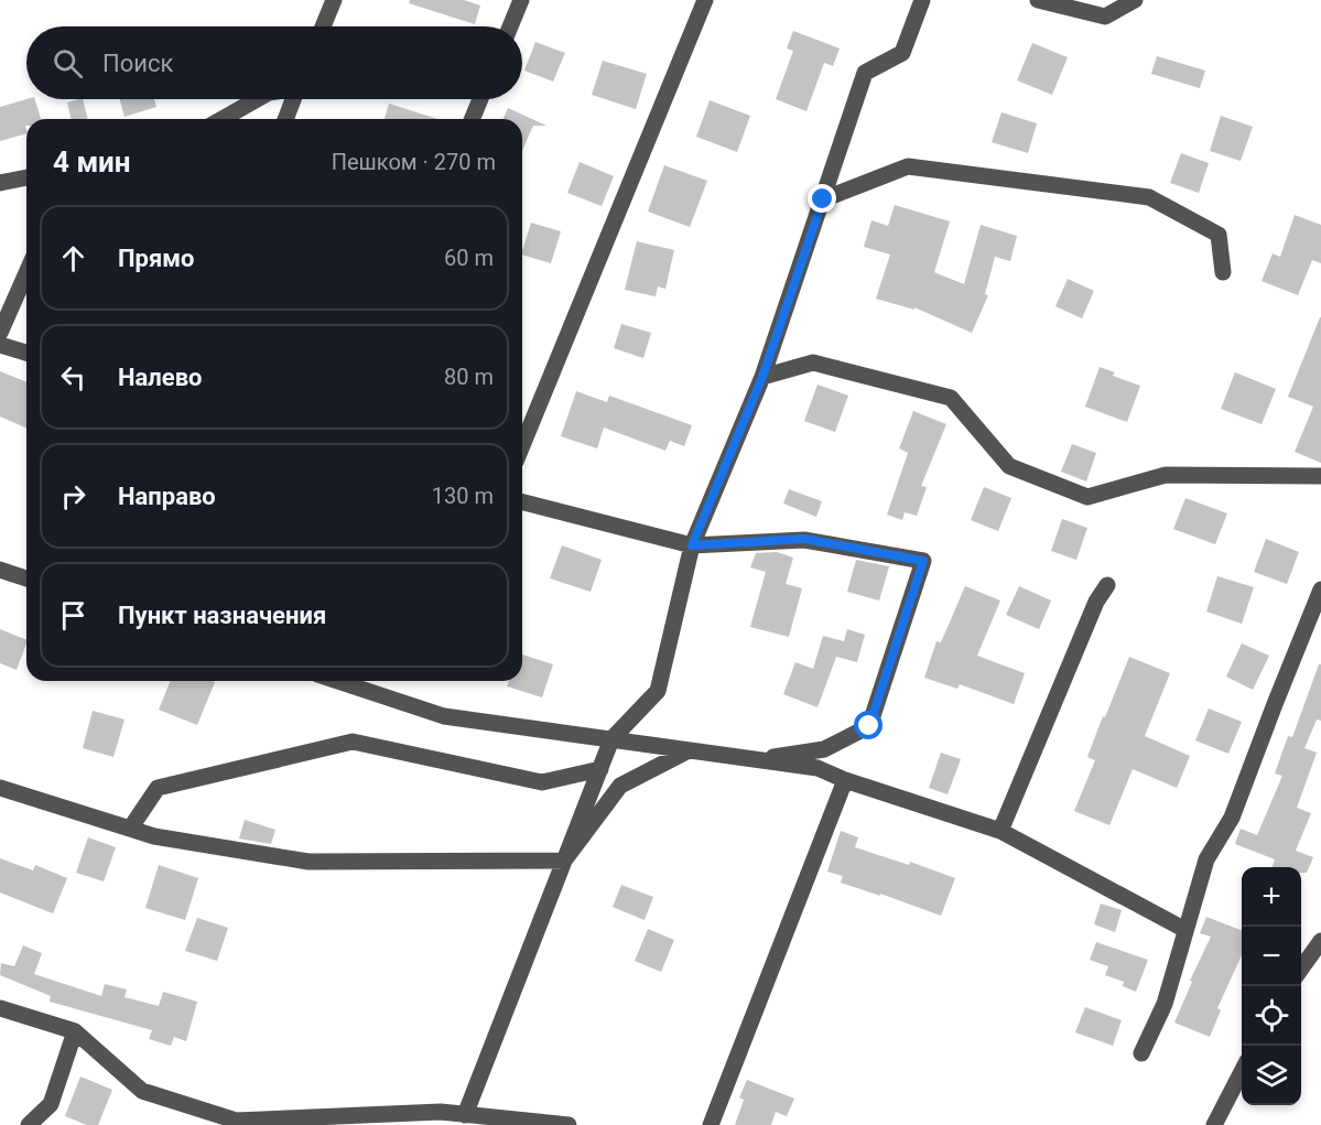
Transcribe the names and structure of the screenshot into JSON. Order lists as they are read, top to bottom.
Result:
{
  "page": {
    "search": "Поиск",
    "heading": ["4 мин", "Пешком · 270 m"],
    "list": [
      ["Прямо", "60 m"],
      ["Налево", "80 m"],
      ["Направо", "130 m"],
      "Пункт назначения"
    ],
    "map_buttons": ["+", "−"]
  }
}
